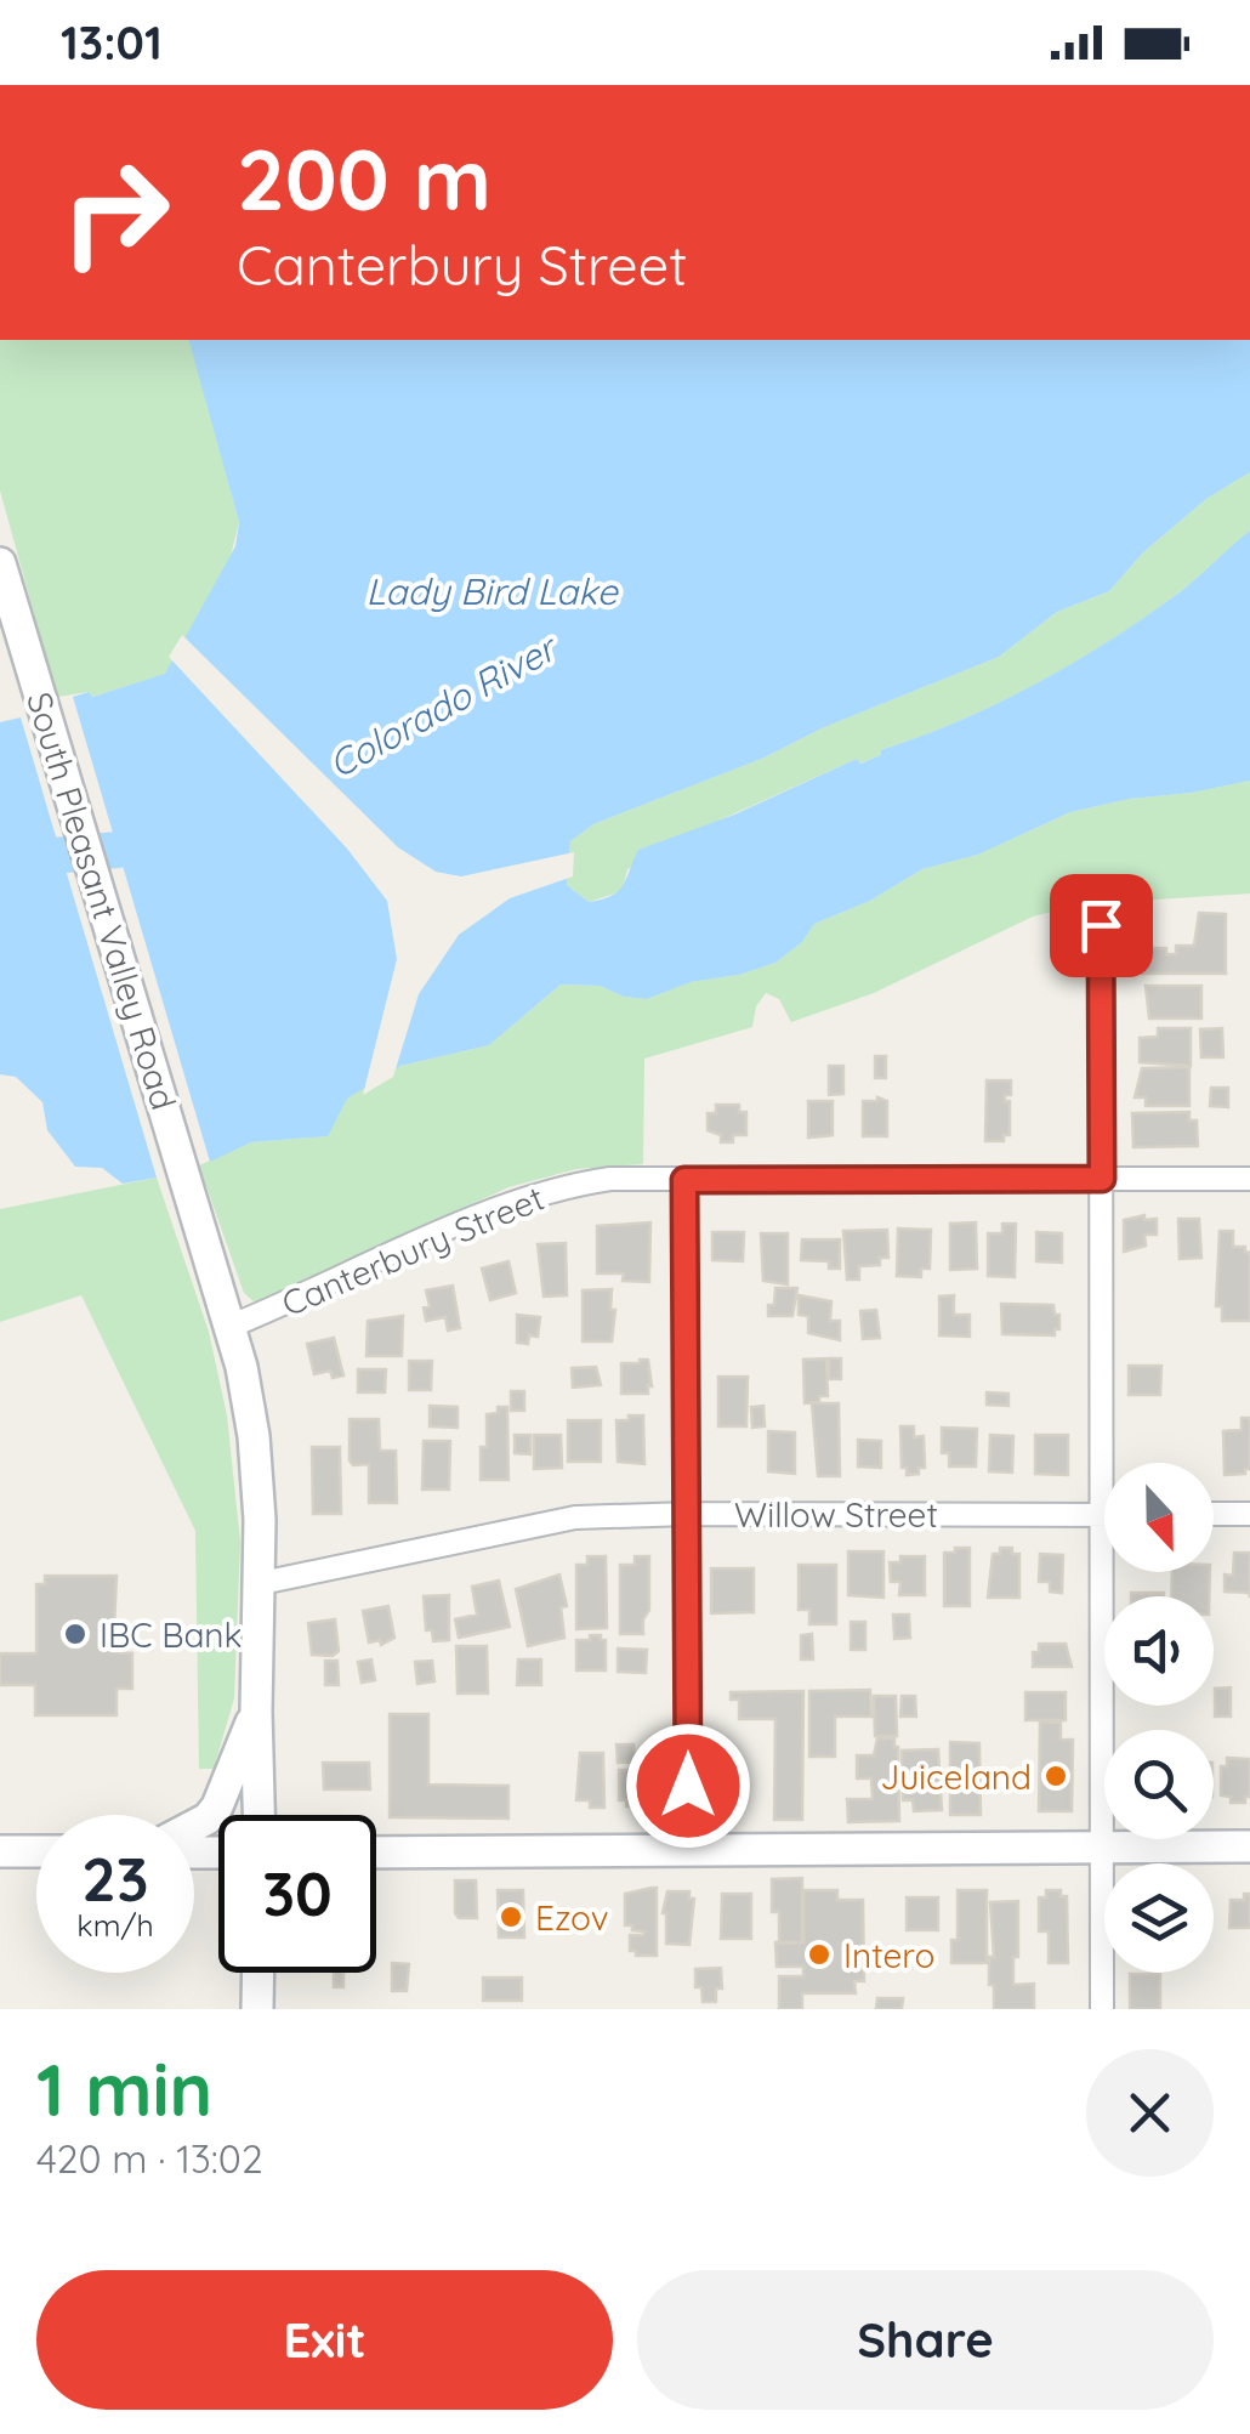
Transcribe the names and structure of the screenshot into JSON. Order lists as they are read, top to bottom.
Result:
{
  "streets": {
    "main road": ["South Pleasant Valley Road"],
    "street": ["Canterbury Street", "Willow Street"]
  },
  "crossings": [
    ["South Pleasant Valley Road", "Canterbury Street"],
    ["South Pleasant Valley Road", "Willow Street"]
  ],
  "water": ["Lady Bird Lake", "Colorado River"],
  "places": [
    "IBC Bank",
    "Juiceland",
    "Ezov",
    "Intero"
  ],
  "north": "bottom",
  "page": {
    "status": "13:01",
    "turn": ["200 m", "Canterbury Street"],
    "speed": "23 km/h",
    "limit": "30",
    "heading": ["1 min", "420 m · 13:02"],
    "buttons": ["Exit", "Share"]
  }
}
